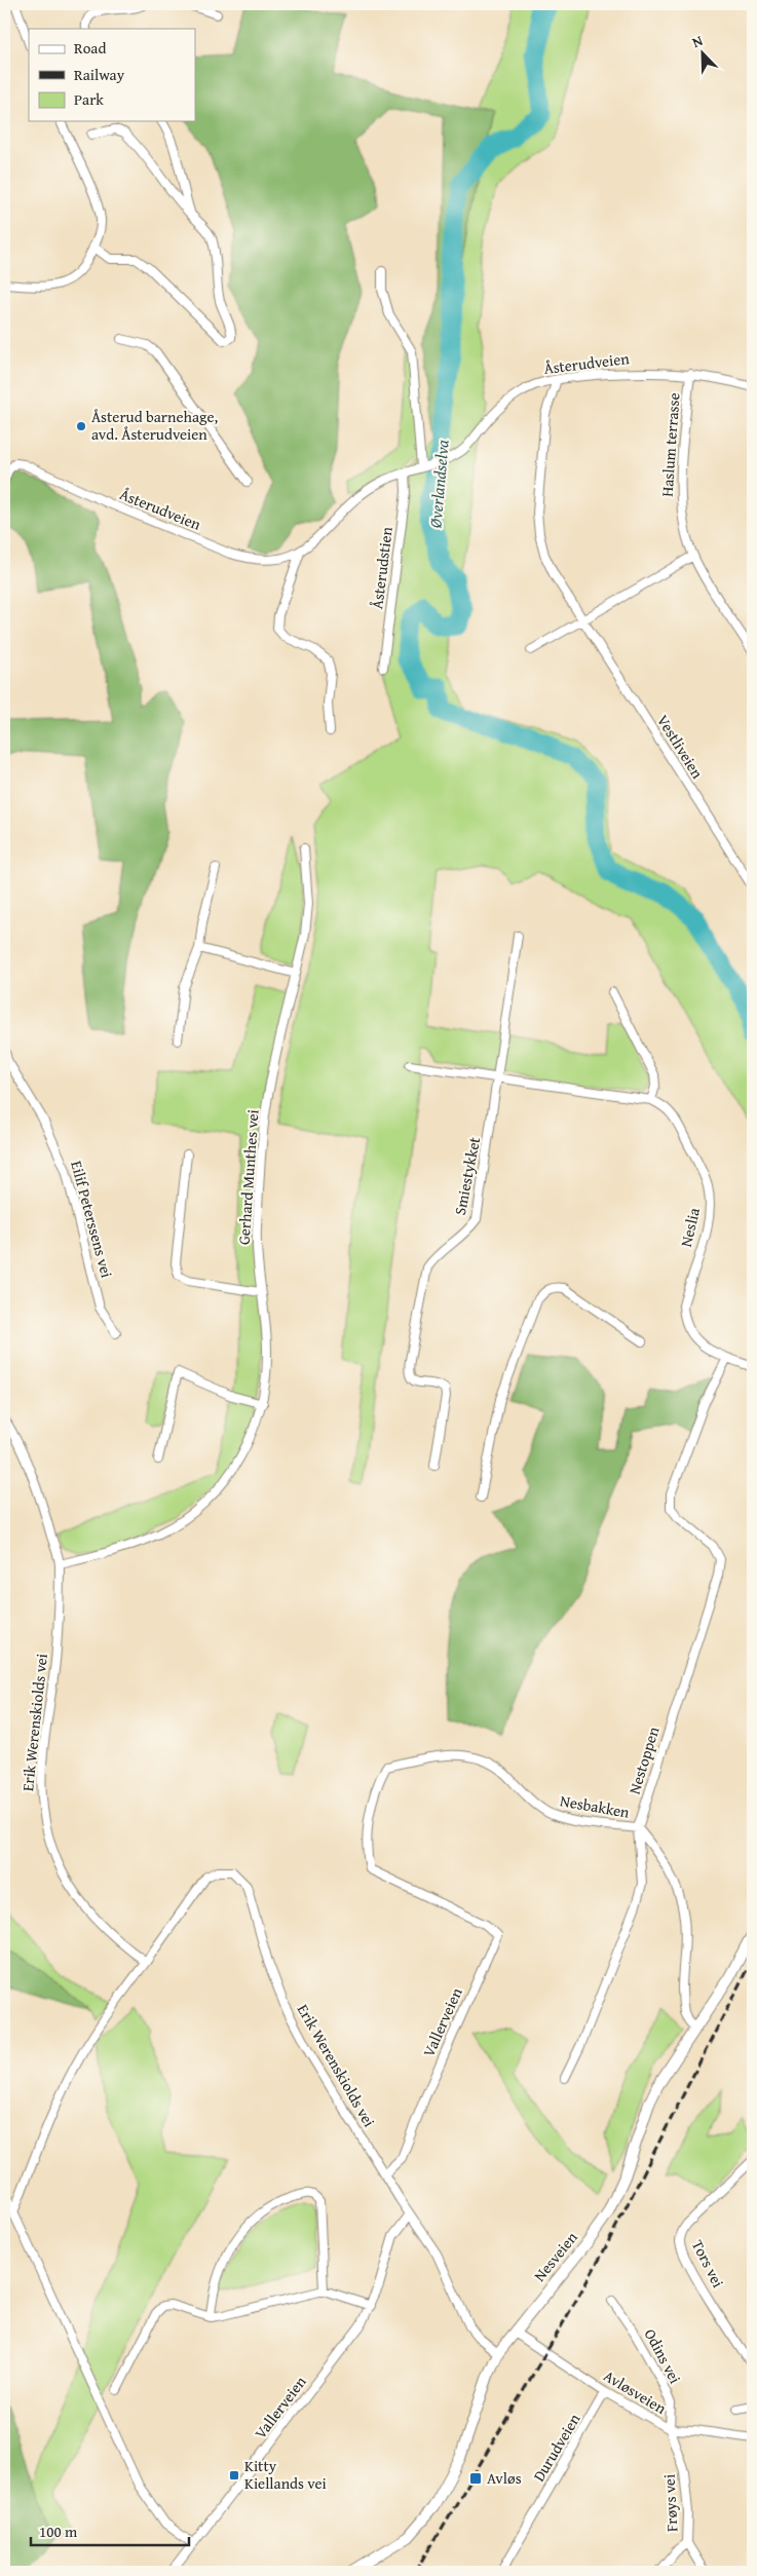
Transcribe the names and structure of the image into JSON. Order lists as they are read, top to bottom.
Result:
{
  "streets": {
    "street": [
      "Åsterudveien",
      "Haslum terrasse",
      "Åsterudstien",
      "Vestliveien",
      "Smiestykket",
      "Gerhard Munthes vei",
      "Eilif Peterssens vei",
      "Neslia",
      "Erik Werenskiolds vei",
      "Nestoppen",
      "Nesbakken",
      "Vallerveien",
      "Nesveien",
      "Tors vei",
      "Odins vei",
      "Avløsveien",
      "Durudveien",
      "Frøys vei"
    ]
  },
  "crossings": [
    ["Åsterudveien", "Haslum terrasse"],
    ["Åsterudveien", "Åsterudstien"],
    ["Åsterudveien", "Vestliveien"],
    ["Smiestykket", "Neslia"],
    ["Gerhard Munthes vei", "Erik Werenskiolds vei"],
    ["Neslia", "Nestoppen"],
    ["Erik Werenskiolds vei", "Vallerveien"],
    ["Erik Werenskiolds vei", "Nesveien"],
    ["Nestoppen", "Nesbakken"],
    ["Nesbakken", "Vallerveien"],
    ["Nesbakken", "Nesveien"],
    ["Nesveien", "Avløsveien"],
    ["Odins vei", "Avløsveien"],
    ["Odins vei", "Frøys vei"],
    ["Avløsveien", "Durudveien"],
    ["Avløsveien", "Frøys vei"]
  ],
  "water": ["Øverlandselva"],
  "places": {
    "other": ["Åsterud barnehage, avd. Åsterudveien"],
    "transit": ["Kitty Kiellands vei", "Avløs"]
  },
  "legend": ["Road", "Railway", "Park"],
  "scale_bar": "100 m",
  "north": "top left"
}
